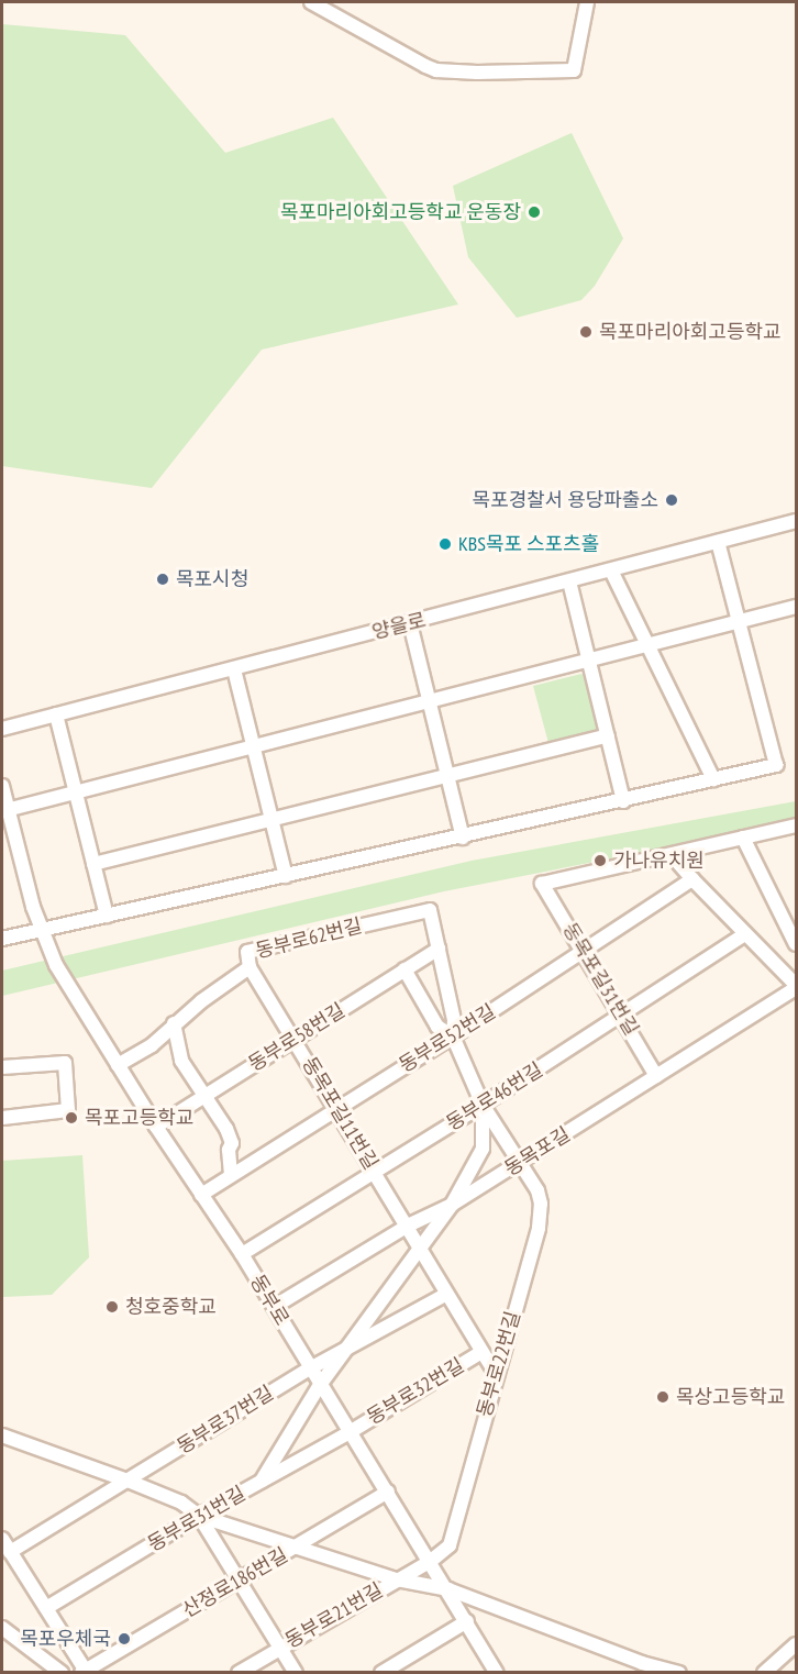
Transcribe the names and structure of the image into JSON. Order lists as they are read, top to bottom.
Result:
{
  "streets": {
    "street": [
      "양을로",
      "동부로62번길",
      "동목포길31번길",
      "동부로58번길",
      "동부로52번길",
      "동부로46번길",
      "동목포길11번길",
      "동목포길",
      "동부로",
      "동부로22번길",
      "동부로32번길",
      "동부로37번길",
      "동부로31번길",
      "산정로186번길",
      "동부로21번길"
    ]
  },
  "crossings": [
    ["동부로62번길", "동부로58번길"],
    ["동부로62번길", "동목포길11번길"],
    ["동부로62번길", "동부로"],
    ["동목포길31번길", "동부로52번길"],
    ["동목포길31번길", "동부로46번길"],
    ["동목포길31번길", "동목포길"],
    ["동부로58번길", "동목포길11번길"],
    ["동부로58번길", "동부로"],
    ["동부로52번길", "동목포길11번길"],
    ["동부로52번길", "동부로"],
    ["동부로46번길", "동목포길11번길"],
    ["동부로46번길", "동부로"],
    ["동부로46번길", "동부로22번길"],
    ["동목포길11번길", "동목포길"],
    ["동목포길11번길", "동부로22번길"],
    ["동목포길11번길", "동부로32번길"],
    ["동목포길11번길", "동부로37번길"],
    ["동목포길", "동부로"],
    ["동목포길", "동부로22번길"],
    ["동부로", "동부로22번길"],
    ["동부로", "동부로32번길"],
    ["동부로", "동부로37번길"],
    ["동부로", "동부로31번길"],
    ["동부로", "산정로186번길"],
    ["동부로", "동부로21번길"],
    ["동부로22번길", "동부로21번길"],
    ["동부로32번길", "동부로31번길"]
  ],
  "places": [
    "목포마리아회고등학교 운동장",
    "목포마리아회고등학교",
    "목포경찰서 용당파출소",
    "KBS목포 스포츠홀",
    "목포시청",
    "가나유치원",
    "목포고등학교",
    "청호중학교",
    "목상고등학교",
    "목포우체국"
  ]
}
